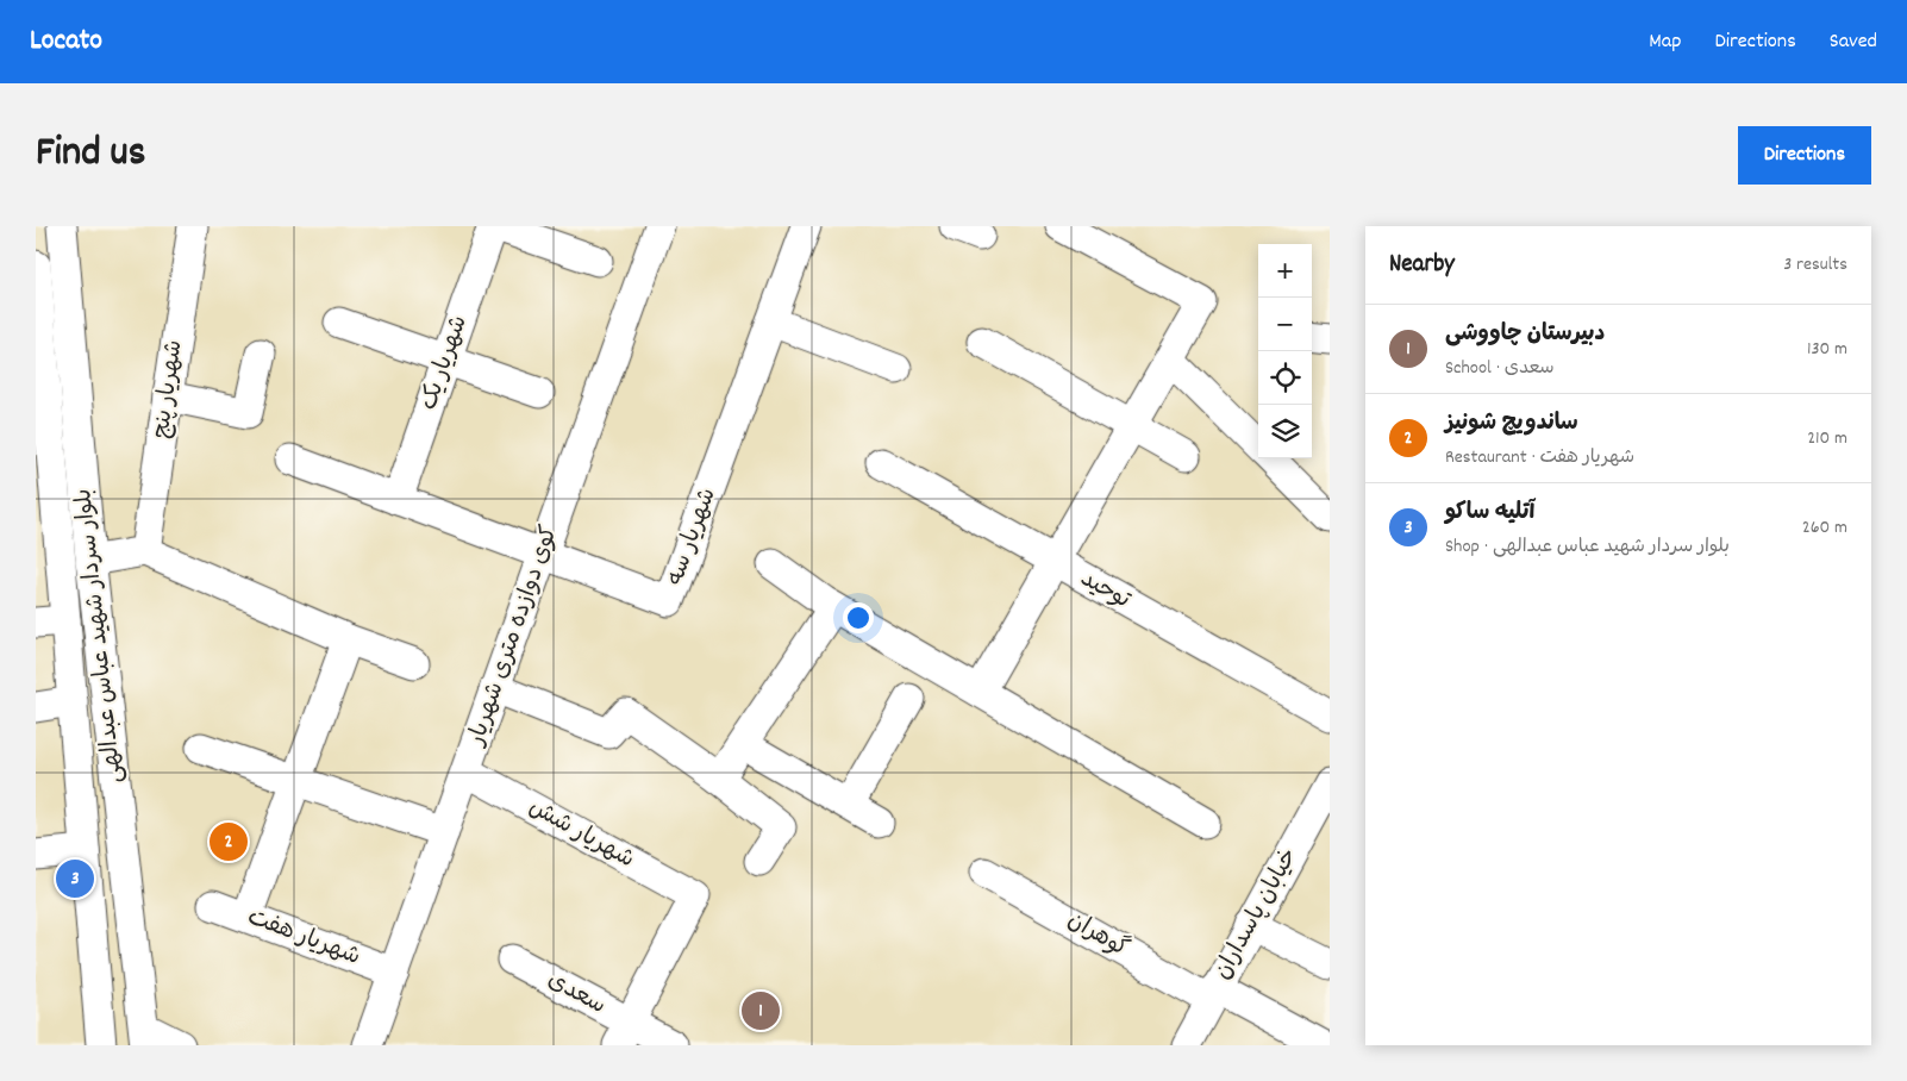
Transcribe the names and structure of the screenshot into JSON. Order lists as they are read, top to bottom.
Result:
{
  "streets": {
    "street": [
      "شهریار یک",
      "شهریار پنج",
      "شهریار سه",
      "توحید",
      "بلوار سردار شهید عباس عبدالهی",
      "کوی دوازده متری شهریار",
      "شهریار شش",
      "خیابان پاسداران",
      "گوهران",
      "شهریار هفت",
      "سعدی"
    ]
  },
  "crossings": [
    ["شهریار یک", "شهریار سه"],
    ["شهریار سه", "کوی دوازده متری شهریار"],
    ["کوی دوازده متری شهریار", "شهریار شش"],
    ["کوی دوازده متری شهریار", "شهریار هفت"],
    ["شهریار شش", "سعدی"],
    ["خیابان پاسداران", "گوهران"]
  ],
  "page": {
    "header": "Locato",
    "nav": ["Map", "Directions", "Saved"],
    "title": "Find us",
    "buttons": "Directions",
    "heading": ["Nearby", "3 results"],
    "map_buttons": ["+", "−"],
    "list": [
      {
        "mark": "1",
        "name": "دبیرستان چاووشی",
        "note": "School · سعدی",
        "value": "130 m"
      },
      {
        "mark": "2",
        "name": "ساندویچ شونیز",
        "note": "Restaurant · شهریار هفت",
        "value": "210 m"
      },
      {
        "mark": "3",
        "name": "آتلیه ساکو",
        "note": "Shop · بلوار سردار شهید عباس عبدالهی",
        "value": "260 m"
      }
    ],
    "pins": ["2", "3", "1"]
  }
}
